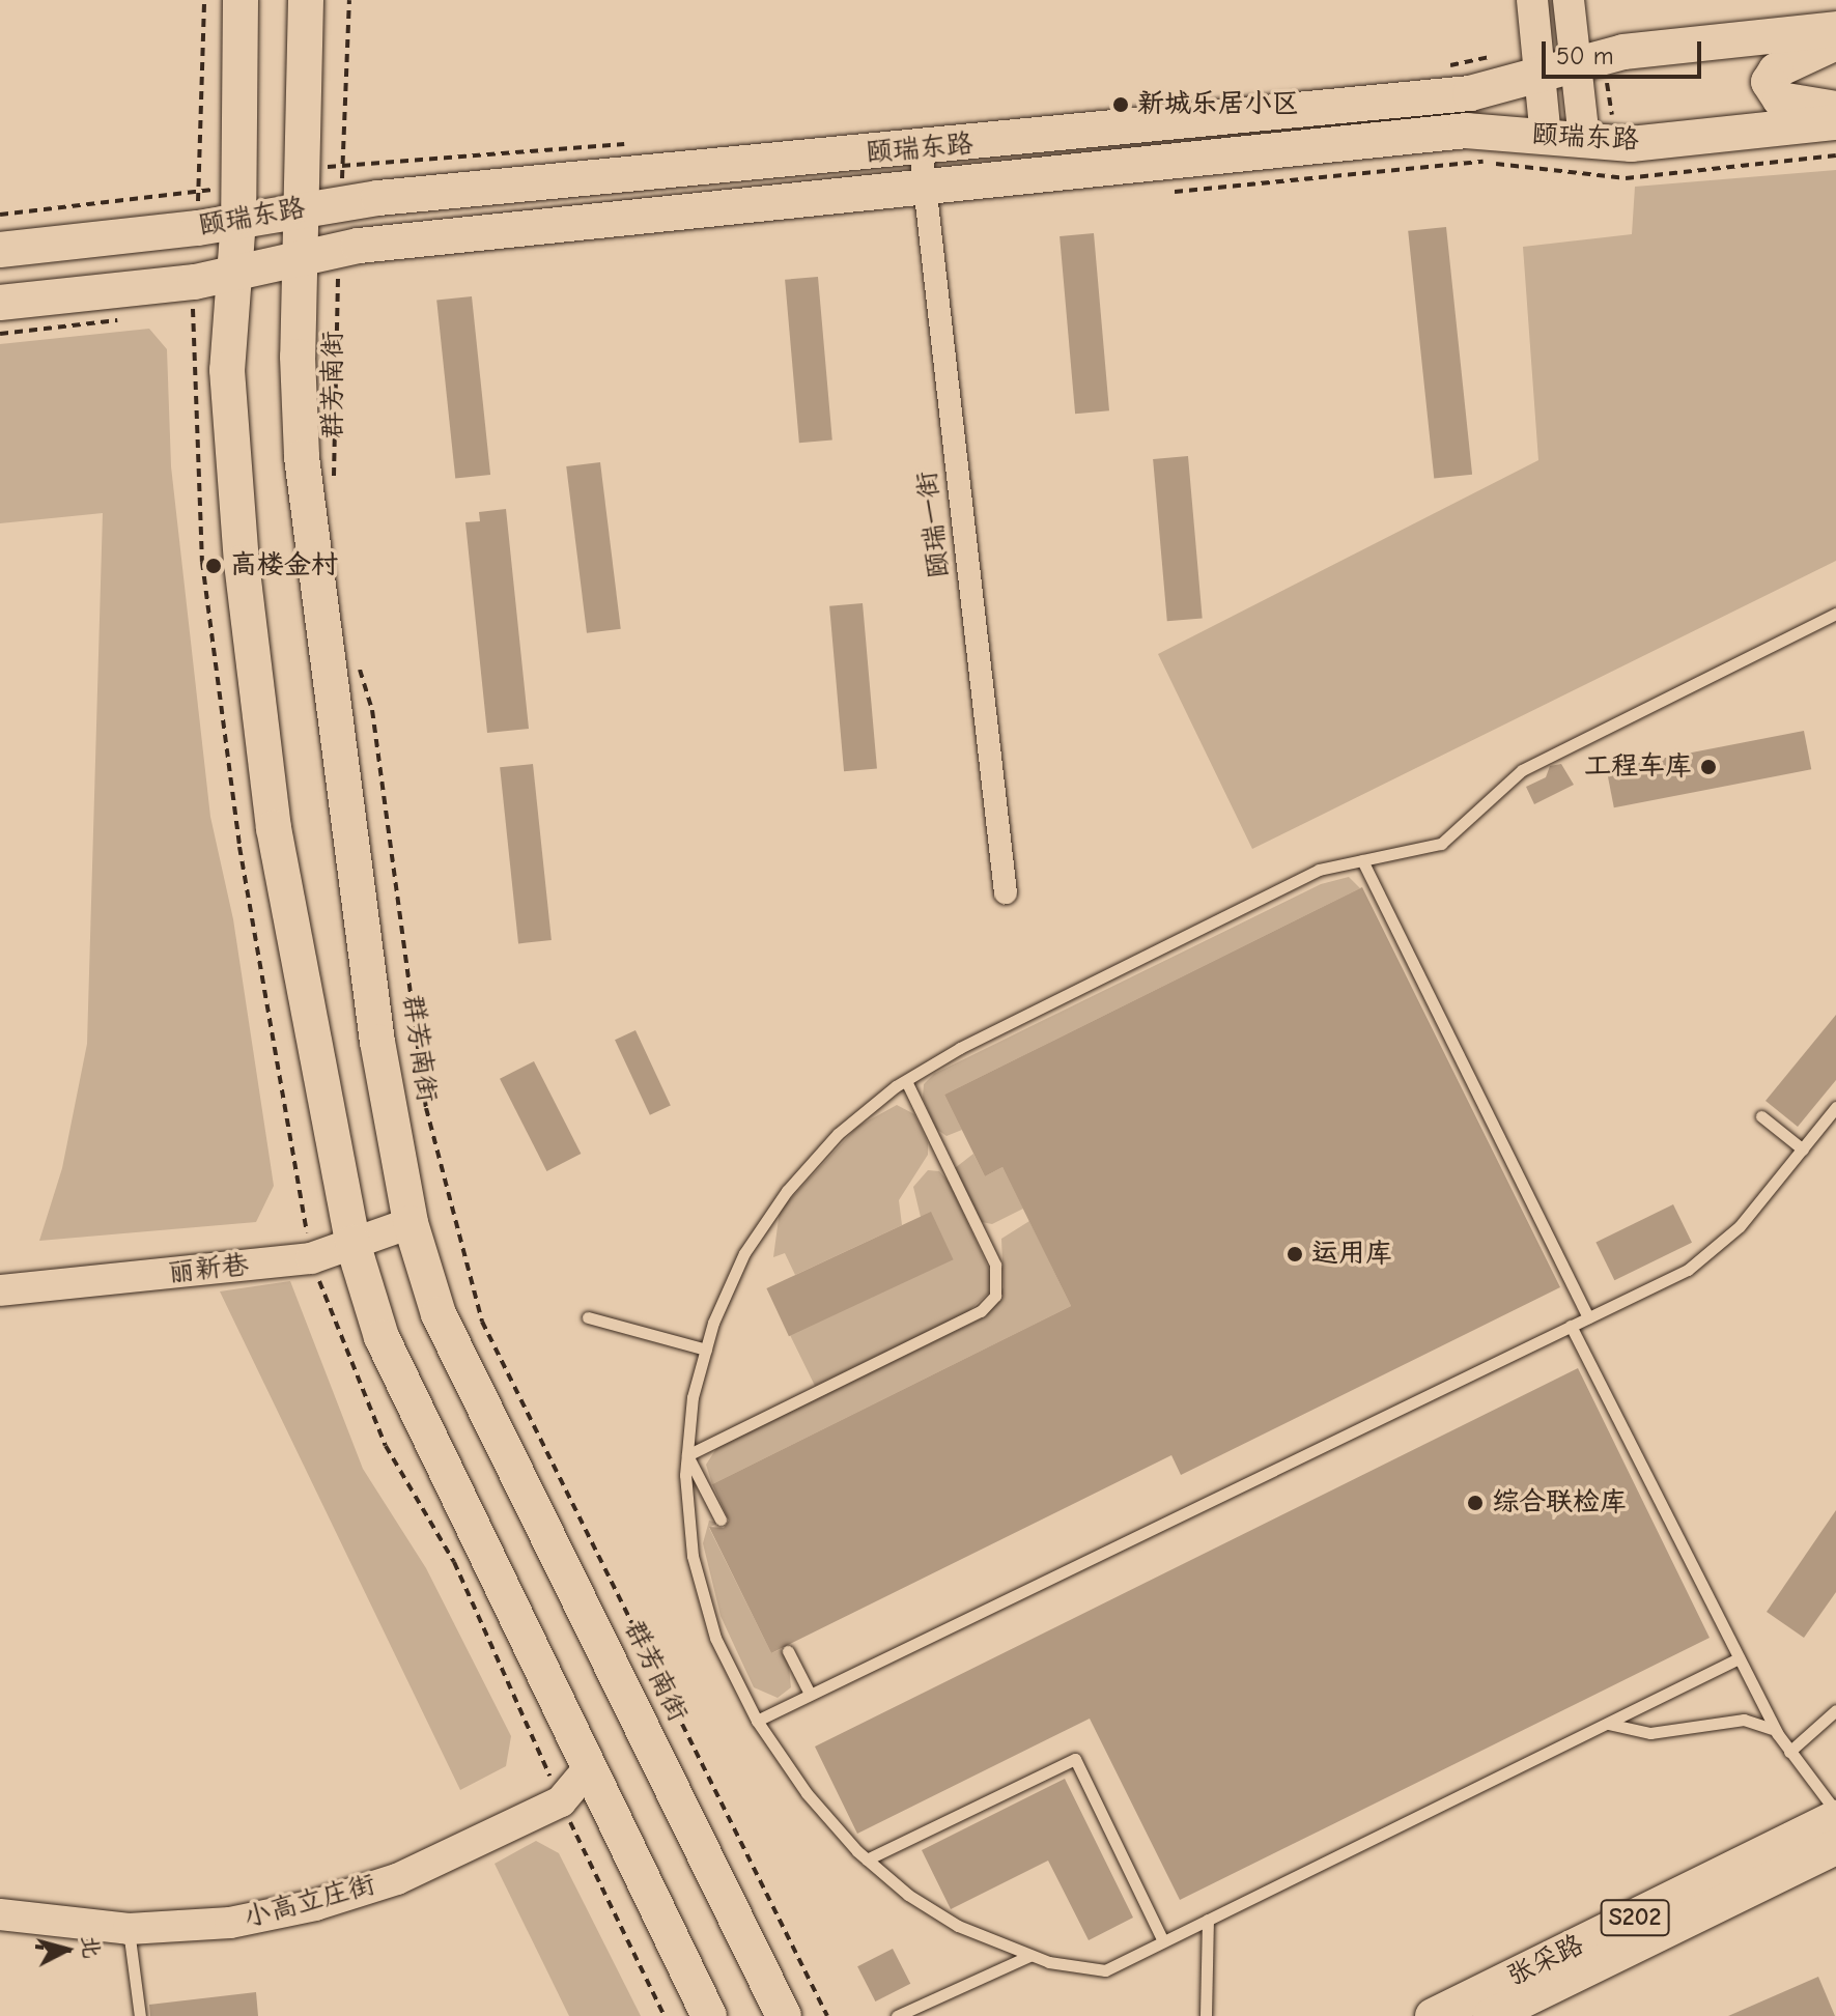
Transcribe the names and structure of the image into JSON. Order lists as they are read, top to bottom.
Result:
{
  "streets": {
    "main road": [
      "颐瑞东路",
      "群芳南街",
      "S202",
      "张采路"
    ],
    "street": ["颐瑞一街", "丽新巷", "小高立庄街"]
  },
  "crossings": [
    ["颐瑞东路", "群芳南街"],
    ["颐瑞东路", "颐瑞一街"],
    ["群芳南街", "丽新巷"]
  ],
  "places": [
    "新城乐居小区",
    "高楼金村",
    "工程车库",
    "运用库",
    "综合联检库"
  ],
  "scale_bar": "50 m",
  "north": "right"
}
